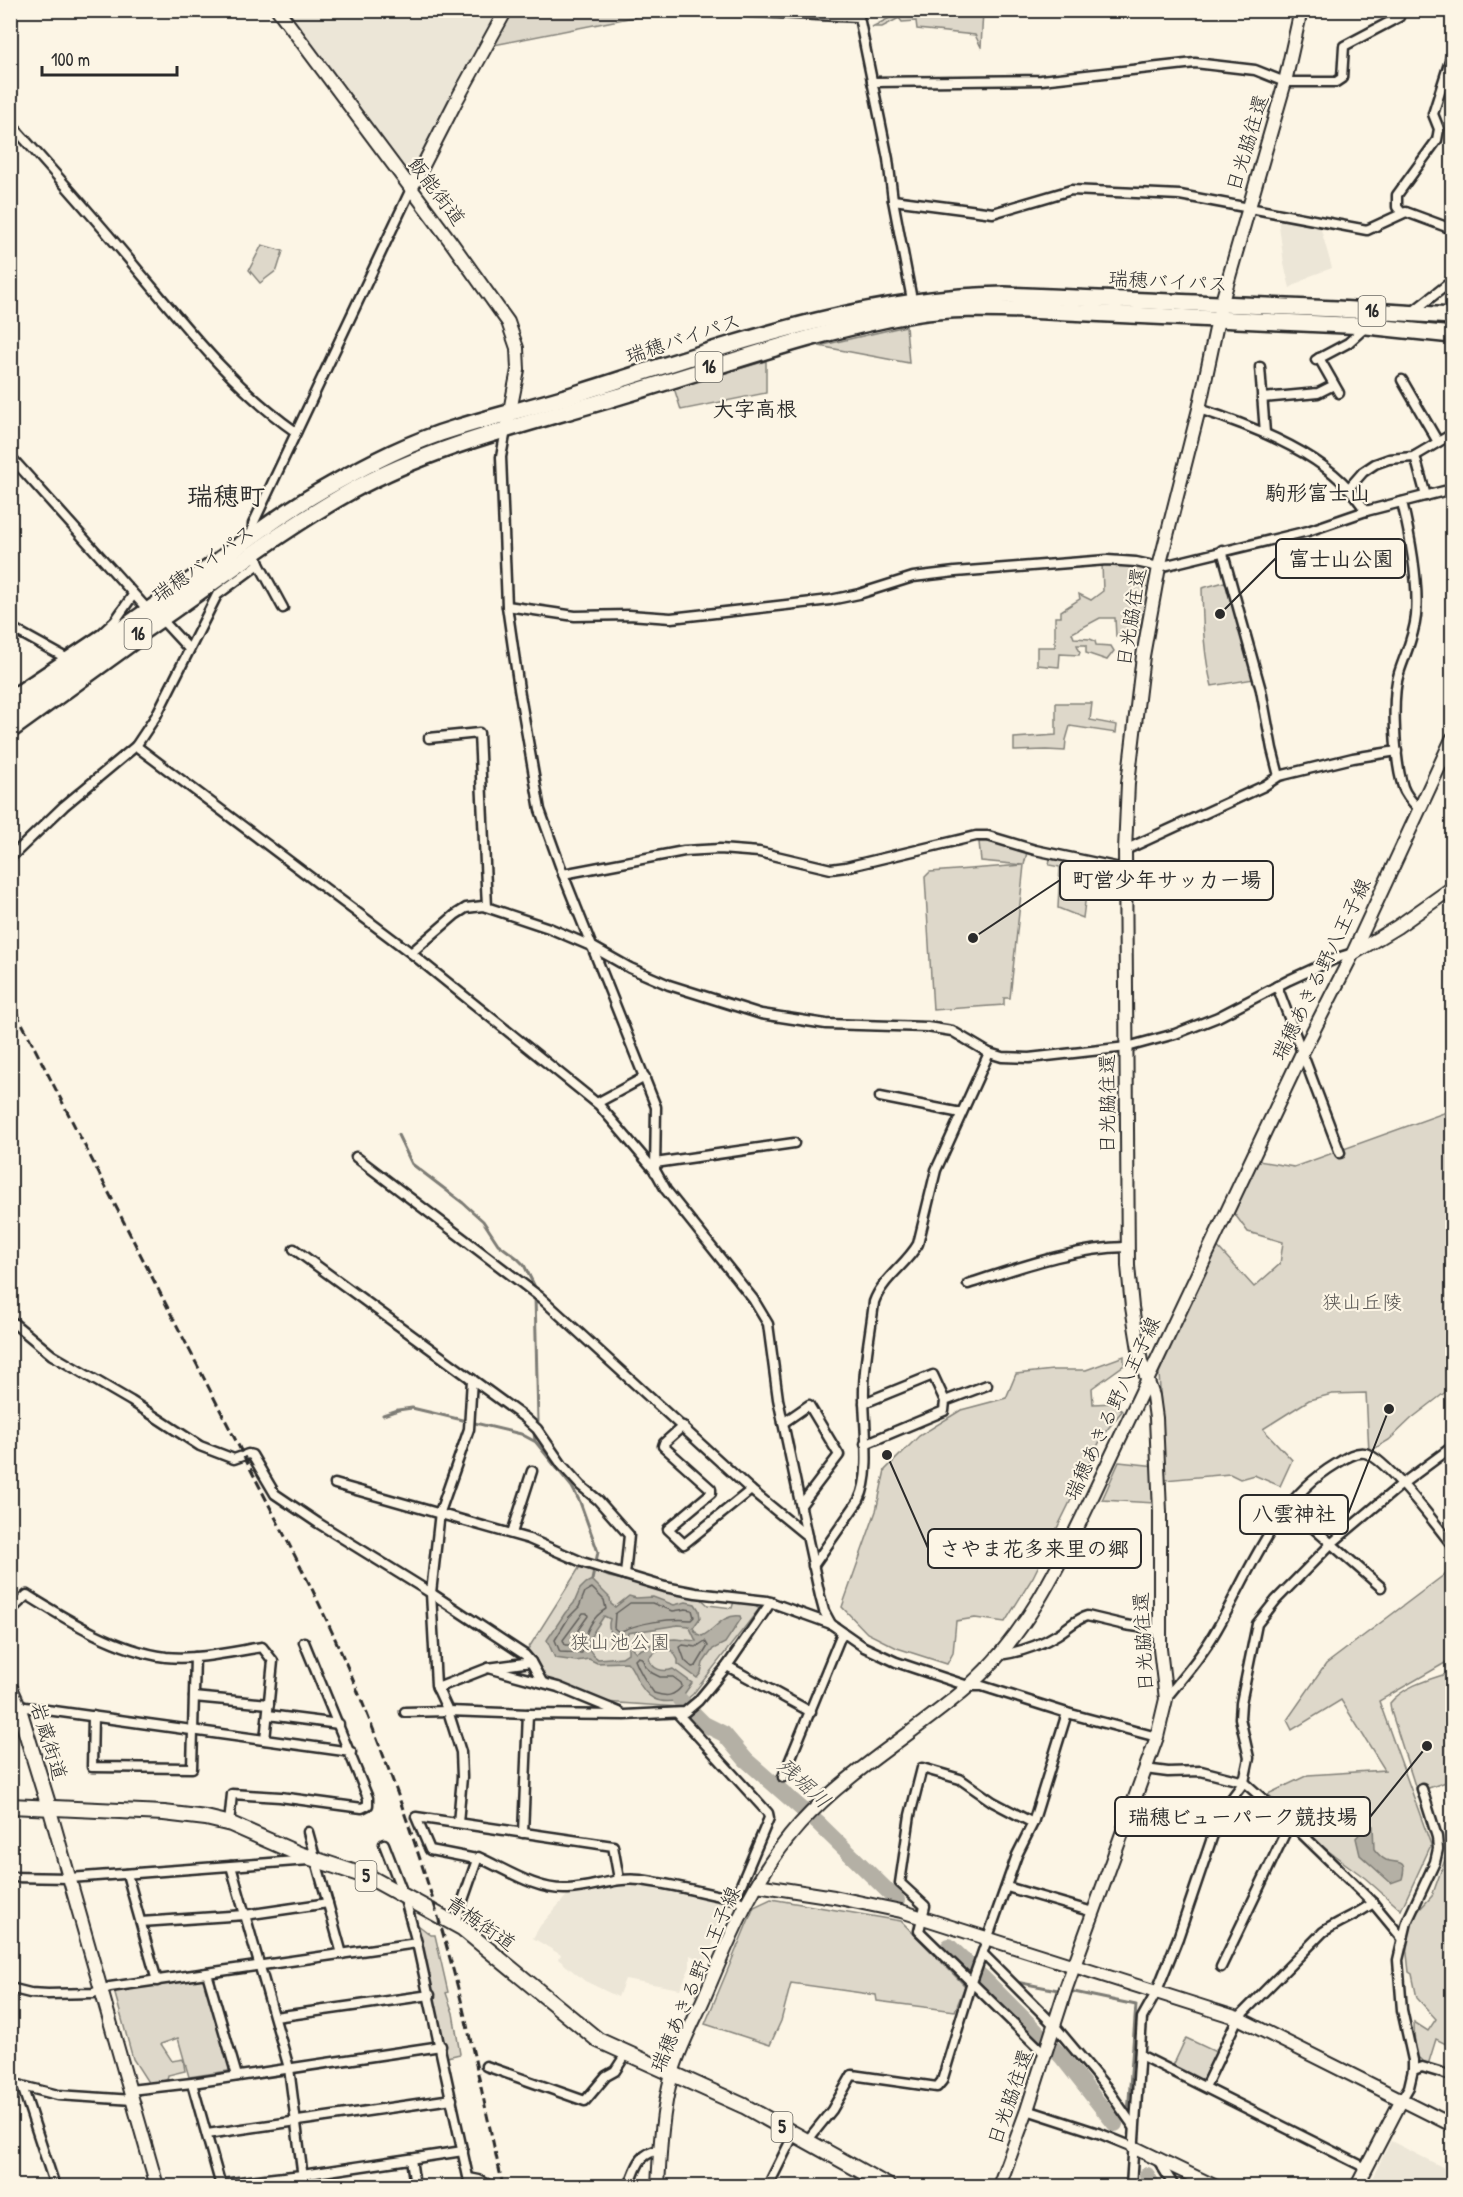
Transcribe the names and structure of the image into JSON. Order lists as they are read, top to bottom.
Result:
{
  "streets": {
    "highway": ["瑞穂バイパス", "16"],
    "main road": ["岩蔵街道", "5", "青梅街道"],
    "street": ["日光脇往還", "飯能街道", "瑞穂あきる野八王子線"]
  },
  "crossings": [
    ["日光脇往還", "瑞穂バイパス"],
    ["日光脇往還", "瑞穂あきる野八王子線"],
    ["飯能街道", "瑞穂バイパス"],
    ["瑞穂あきる野八王子線", "青梅街道"],
    ["岩蔵街道", "青梅街道"]
  ],
  "districts": ["大字高根", "駒形富士山", "瑞穂町"],
  "water": ["残堀川"],
  "parks": ["狭山丘陵", "狭山池公園"],
  "places": [
    "富士山公園",
    "町営少年サッカー場",
    "八雲神社",
    "さやま花多来里の郷",
    "瑞穂ビューパーク競技場"
  ],
  "scale_bar": "100 m"
}
